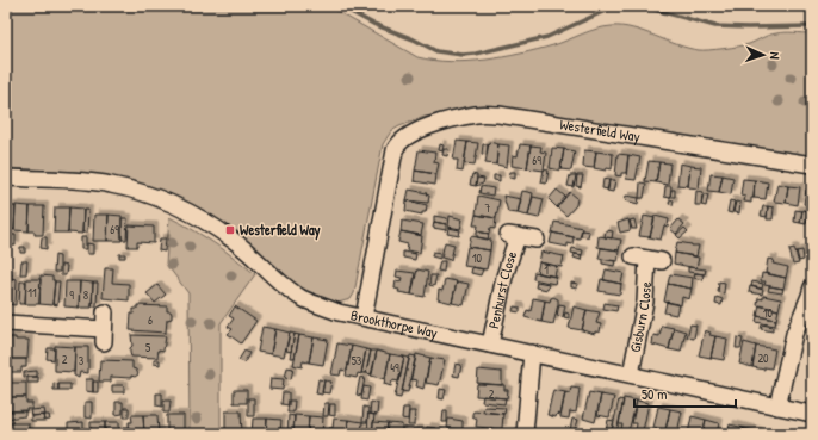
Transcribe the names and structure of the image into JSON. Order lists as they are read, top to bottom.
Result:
{
  "streets": {
    "street": [
      "Westerfield Way",
      "Penhurst Close",
      "Gisburn Close",
      "Brookthorpe Way"
    ]
  },
  "crossings": [
    ["Westerfield Way", "Brookthorpe Way"],
    ["Penhurst Close", "Brookthorpe Way"],
    ["Gisburn Close", "Brookthorpe Way"]
  ],
  "places": {
    "transit": ["Westerfield Way"]
  },
  "house_numbers": [
    "69",
    "7",
    "69",
    "10",
    "1",
    "11",
    "9",
    "8",
    "10",
    "6",
    "5",
    "20",
    "2",
    "3",
    "53",
    "49",
    "2"
  ],
  "scale_bar": "50 m",
  "north": "right"
}
